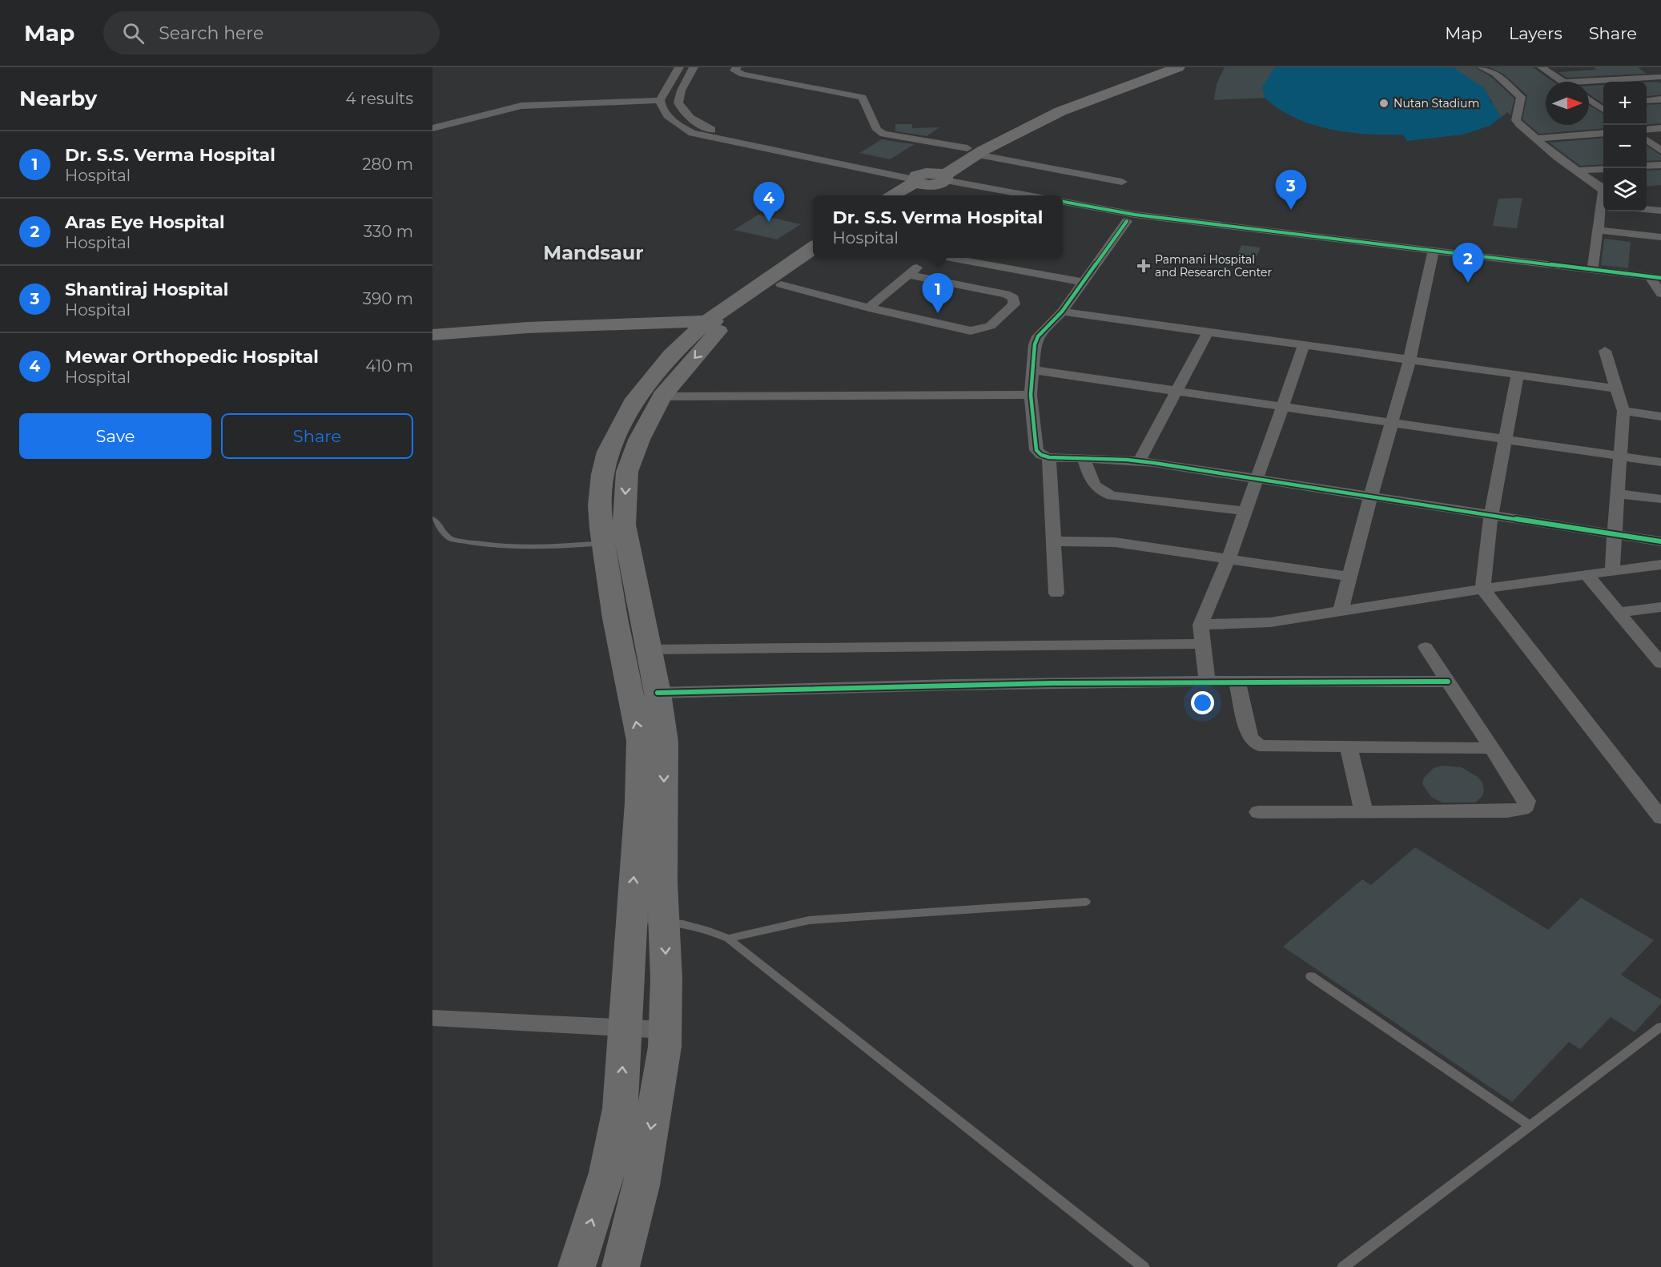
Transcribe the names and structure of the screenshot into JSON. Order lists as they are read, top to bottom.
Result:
{
  "districts": ["Mandsaur"],
  "places": {
    "other": ["Nutan Stadium"],
    "health": ["Pamnani Hospital and Research Center"]
  },
  "north": "right",
  "page": {
    "header": "Map",
    "search": "Search here",
    "nav": ["Map", "Layers", "Share"],
    "heading": ["Nearby", "4 results"],
    "map_buttons": ["+", "−"],
    "list": [
      {
        "mark": "1",
        "name": "Dr. S.S. Verma Hospital",
        "note": "Hospital",
        "value": "280 m"
      },
      {
        "mark": "2",
        "name": "Aras Eye Hospital",
        "note": "Hospital",
        "value": "330 m"
      },
      {
        "mark": "3",
        "name": "Shantiraj Hospital",
        "note": "Hospital",
        "value": "390 m"
      },
      {
        "mark": "4",
        "name": "Mewar Orthopedic Hospital",
        "note": "Hospital",
        "value": "410 m"
      }
    ],
    "pins": [
      "3",
      "4",
      "2",
      "1"
    ],
    "popup": ["Dr. S.S. Verma Hospital", "Hospital"],
    "buttons": ["Save", "Share"]
  }
}
